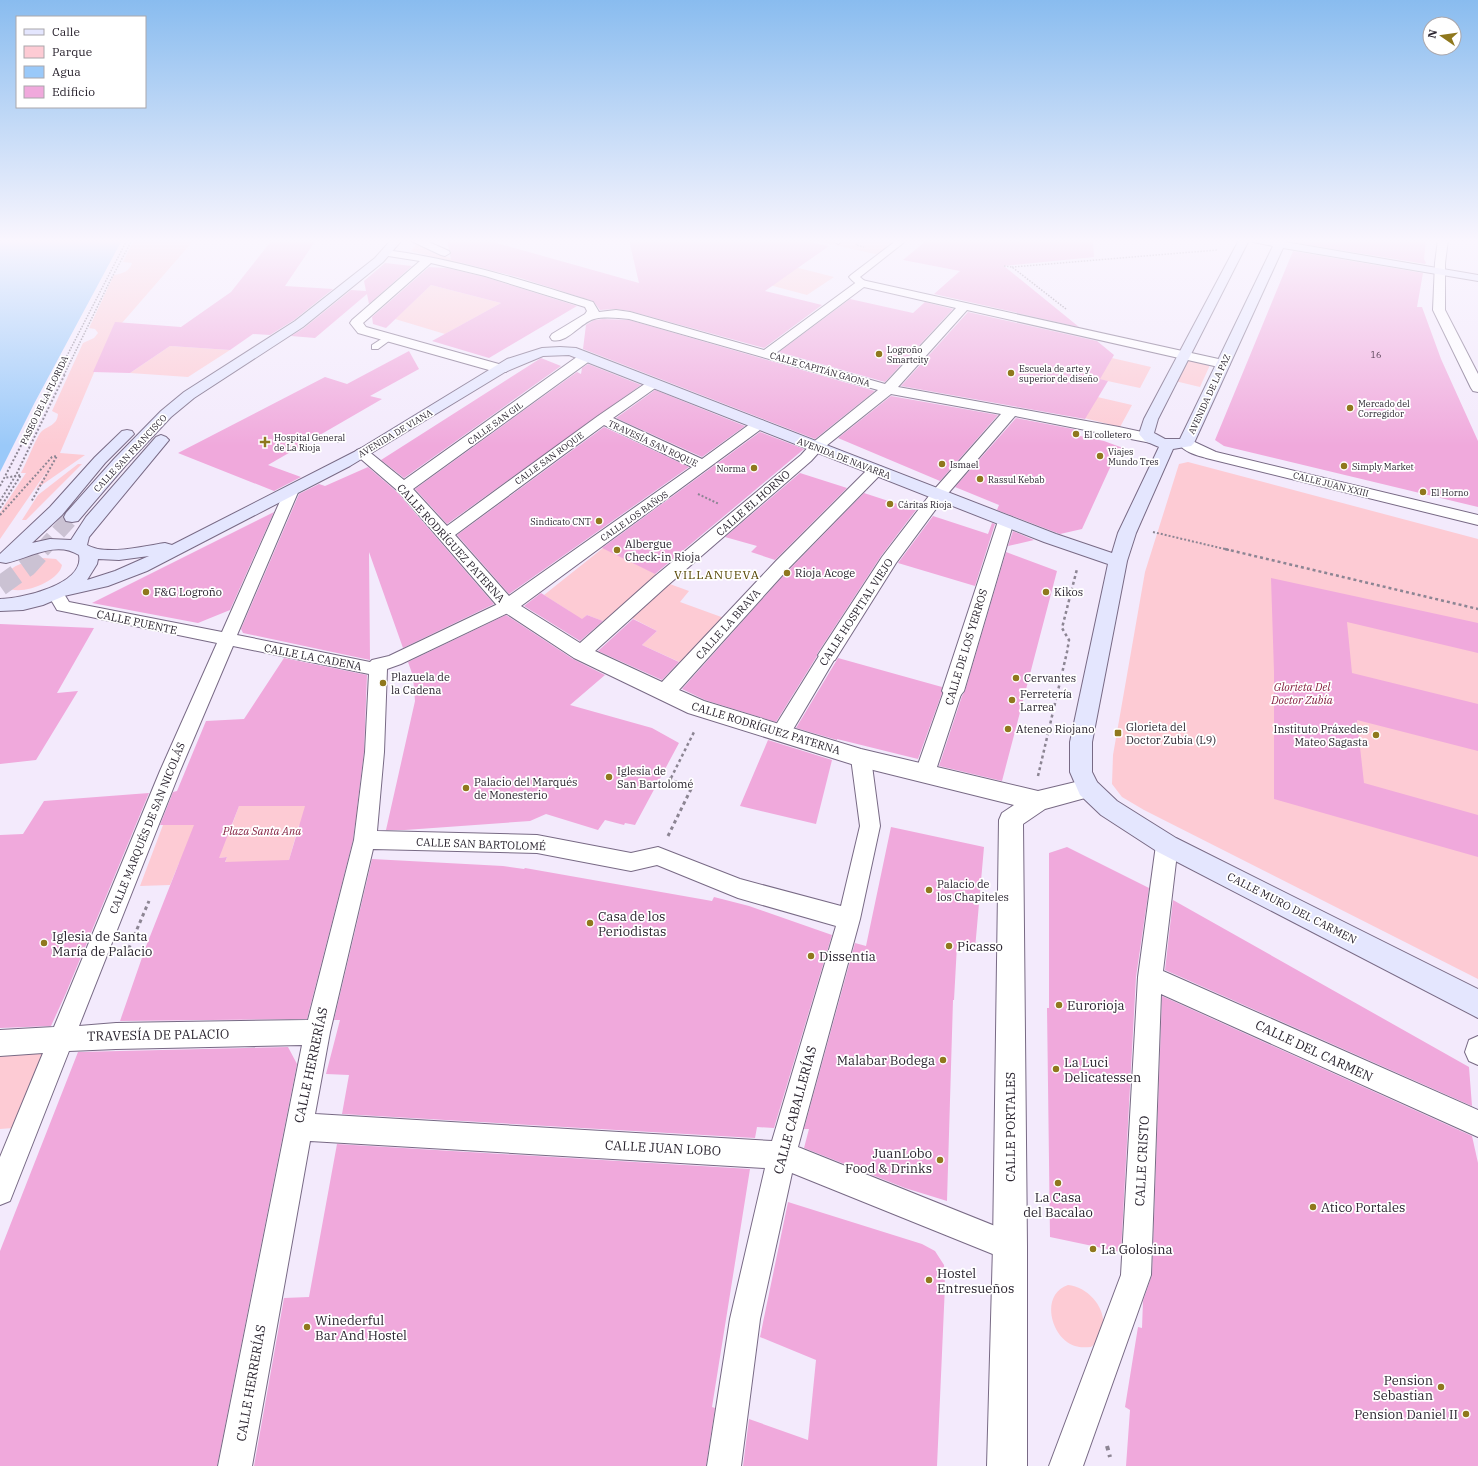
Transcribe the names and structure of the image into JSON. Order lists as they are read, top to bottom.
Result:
{
  "streets": {
    "main road": [
      "AVENIDA DE LA PAZ",
      "AVENIDA DE VIANA",
      "CALLE SAN FRANCISCO",
      "AVENIDA DE NAVARRA",
      "CALLE MURO DEL CARMEN"
    ],
    "street": [
      "CALLE CAPITÁN GAONA",
      "CALLE SAN GIL",
      "TRAVESÍA SAN ROQUE",
      "CALLE SAN ROQUE",
      "CALLE JUAN XXIII",
      "CALLE EL HORNO",
      "CALLE LOS BAÑOS",
      "CALLE RODRÍGUEZ PATERNA",
      "CALLE HOSPITAL VIEJO",
      "CALLE PUENTE",
      "CALLE LA BRAVA",
      "CALLE DE LOS YERROS",
      "CALLE LA CADENA",
      "CALLE MARQUÉS DE SAN NICOLÁS",
      "CALLE SAN BARTOLOMÉ",
      "TRAVESÍA DE PALACIO",
      "CALLE DEL CARMEN",
      "CALLE HERRERÍAS",
      "CALLE CABALLERÍAS",
      "CALLE PORTALES",
      "CALLE JUAN LOBO",
      "CALLE CRISTO"
    ],
    "path": ["PASEO DE LA FLORIDA"]
  },
  "crossings": [
    ["CALLE CAPITÁN GAONA", "AVENIDA DE LA PAZ"],
    ["CALLE CAPITÁN GAONA", "AVENIDA DE VIANA"],
    ["CALLE CAPITÁN GAONA", "CALLE EL HORNO"],
    ["CALLE CAPITÁN GAONA", "CALLE HOSPITAL VIEJO"],
    ["AVENIDA DE LA PAZ", "CALLE JUAN XXIII"],
    ["CALLE SAN GIL", "AVENIDA DE NAVARRA"],
    ["CALLE SAN GIL", "CALLE RODRÍGUEZ PATERNA"],
    ["AVENIDA DE VIANA", "AVENIDA DE NAVARRA"],
    ["AVENIDA DE VIANA", "CALLE RODRÍGUEZ PATERNA"],
    ["AVENIDA DE VIANA", "CALLE PUENTE"],
    ["AVENIDA DE VIANA", "CALLE MARQUÉS DE SAN NICOLÁS"],
    ["TRAVESÍA SAN ROQUE", "CALLE SAN ROQUE"],
    ["TRAVESÍA SAN ROQUE", "CALLE LOS BAÑOS"],
    ["CALLE SAN ROQUE", "AVENIDA DE NAVARRA"],
    ["CALLE SAN ROQUE", "CALLE RODRÍGUEZ PATERNA"],
    ["AVENIDA DE NAVARRA", "CALLE EL HORNO"],
    ["AVENIDA DE NAVARRA", "CALLE LOS BAÑOS"],
    ["AVENIDA DE NAVARRA", "CALLE HOSPITAL VIEJO"],
    ["AVENIDA DE NAVARRA", "CALLE LA BRAVA"],
    ["AVENIDA DE NAVARRA", "CALLE DE LOS YERROS"],
    ["CALLE EL HORNO", "CALLE RODRÍGUEZ PATERNA"],
    ["CALLE LOS BAÑOS", "CALLE RODRÍGUEZ PATERNA"],
    ["CALLE LOS BAÑOS", "CALLE LA CADENA"],
    ["CALLE RODRÍGUEZ PATERNA", "CALLE HOSPITAL VIEJO"],
    ["CALLE RODRÍGUEZ PATERNA", "CALLE LA BRAVA"],
    ["CALLE RODRÍGUEZ PATERNA", "CALLE DE LOS YERROS"],
    ["CALLE RODRÍGUEZ PATERNA", "CALLE LA CADENA"],
    ["CALLE RODRÍGUEZ PATERNA", "CALLE CABALLERÍAS"],
    ["CALLE RODRÍGUEZ PATERNA", "CALLE PORTALES"],
    ["CALLE PUENTE", "CALLE LA CADENA"],
    ["CALLE PUENTE", "CALLE MARQUÉS DE SAN NICOLÁS"],
    ["CALLE LA CADENA", "CALLE MARQUÉS DE SAN NICOLÁS"],
    ["CALLE LA CADENA", "CALLE HERRERÍAS"],
    ["CALLE MARQUÉS DE SAN NICOLÁS", "TRAVESÍA DE PALACIO"],
    ["CALLE SAN BARTOLOMÉ", "CALLE HERRERÍAS"],
    ["CALLE MURO DEL CARMEN", "CALLE CRISTO"],
    ["TRAVESÍA DE PALACIO", "CALLE HERRERÍAS"],
    ["CALLE DEL CARMEN", "CALLE CRISTO"],
    ["CALLE HERRERÍAS", "CALLE JUAN LOBO"],
    ["CALLE CABALLERÍAS", "CALLE JUAN LOBO"],
    ["CALLE PORTALES", "CALLE JUAN LOBO"]
  ],
  "districts": ["VILLANUEVA"],
  "parks": ["Glorieta Del Doctor Zubía", "Plaza Santa Ana"],
  "places": {
    "other": [
      "Logroño Smartcity",
      "Escuela de arte y superior de diseño",
      "Mercado del Corregidor",
      "El colletero",
      "Viajes Mundo Tres",
      "Ismael",
      "Simply Market",
      "Norma",
      "Rassul Kebab",
      "El Horno",
      "Cáritas Rioja",
      "Sindicato CNT",
      "Albergue Check-in Rioja",
      "Rioja Acoge",
      "F&G Logroño",
      "Kikos",
      "Cervantes",
      "Plazuela de la Cadena",
      "Ferretería Larrea",
      "Ateneo Riojano",
      "Instituto Práxedes Mateo Sagasta",
      "Iglesia de San Bartolomé",
      "Palacio del Marqués de Monesterio",
      "Palacio de los Chapiteles",
      "Casa de los Periodistas",
      "Iglesia de Santa María de Palacio",
      "Picasso",
      "Dissentia",
      "Eurorioja",
      "Malabar Bodega",
      "La Luci Delicatessen",
      "JuanLobo Food & Drinks",
      "La Casa del Bacalao",
      "Atico Portales",
      "La Golosina",
      "Hostel Entresueños",
      "Winederful Bar And Hostel",
      "Pension Sebastian",
      "Pension Daniel II"
    ],
    "health": ["Hospital General de La Rioja"],
    "transit": ["Glorieta del Doctor Zubía (L9)"]
  },
  "house_numbers": ["16"],
  "legend": [
    "Calle",
    "Parque",
    "Agua",
    "Edificio"
  ],
  "north": "left"
}
